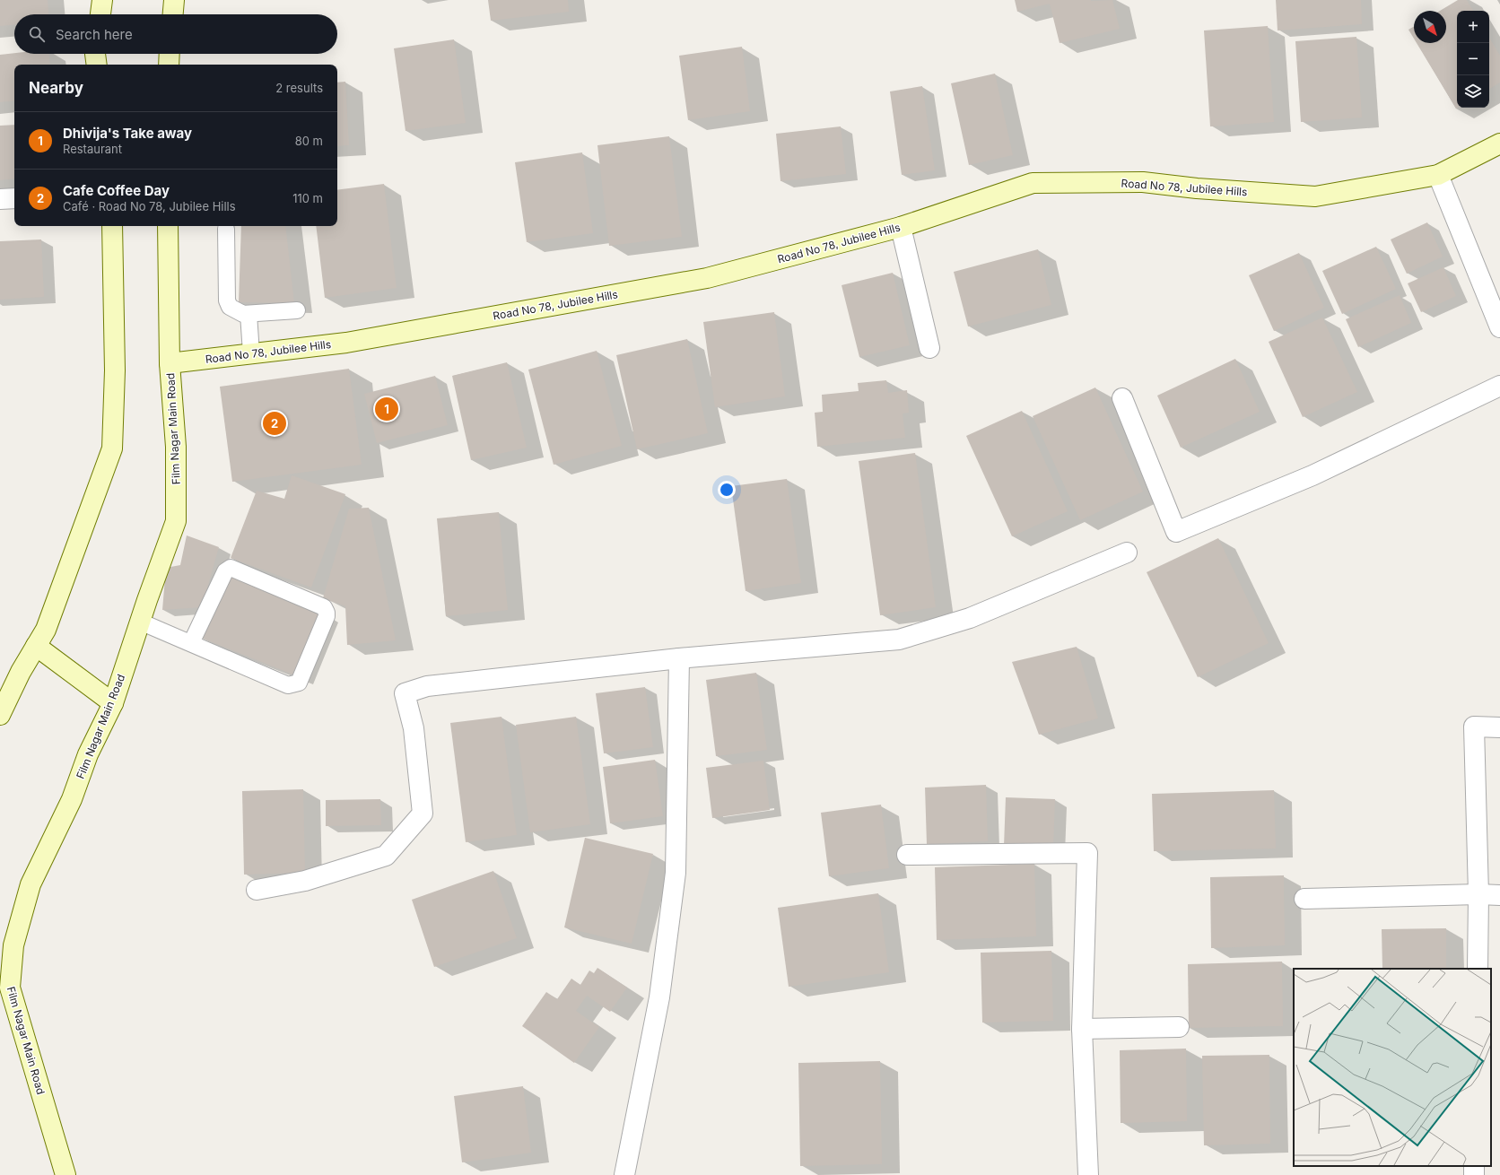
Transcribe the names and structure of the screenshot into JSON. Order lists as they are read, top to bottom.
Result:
{
  "streets": {
    "main road": ["Road No 78, Jubilee Hills", "Film Nagar Main Road"]
  },
  "crossings": [
    ["Road No 78, Jubilee Hills", "Film Nagar Main Road"]
  ],
  "north": "bottom right",
  "page": {
    "map_buttons": ["+", "−"],
    "search": "Search here",
    "heading": ["Nearby", "2 results"],
    "list": [
      {
        "mark": "1",
        "name": "Dhivija's Take away",
        "note": "Restaurant",
        "value": "80 m"
      },
      {
        "mark": "2",
        "name": "Cafe Coffee Day",
        "note": "Café · Road No 78, Jubilee Hills",
        "value": "110 m"
      }
    ],
    "pins": ["1", "2"]
  }
}
